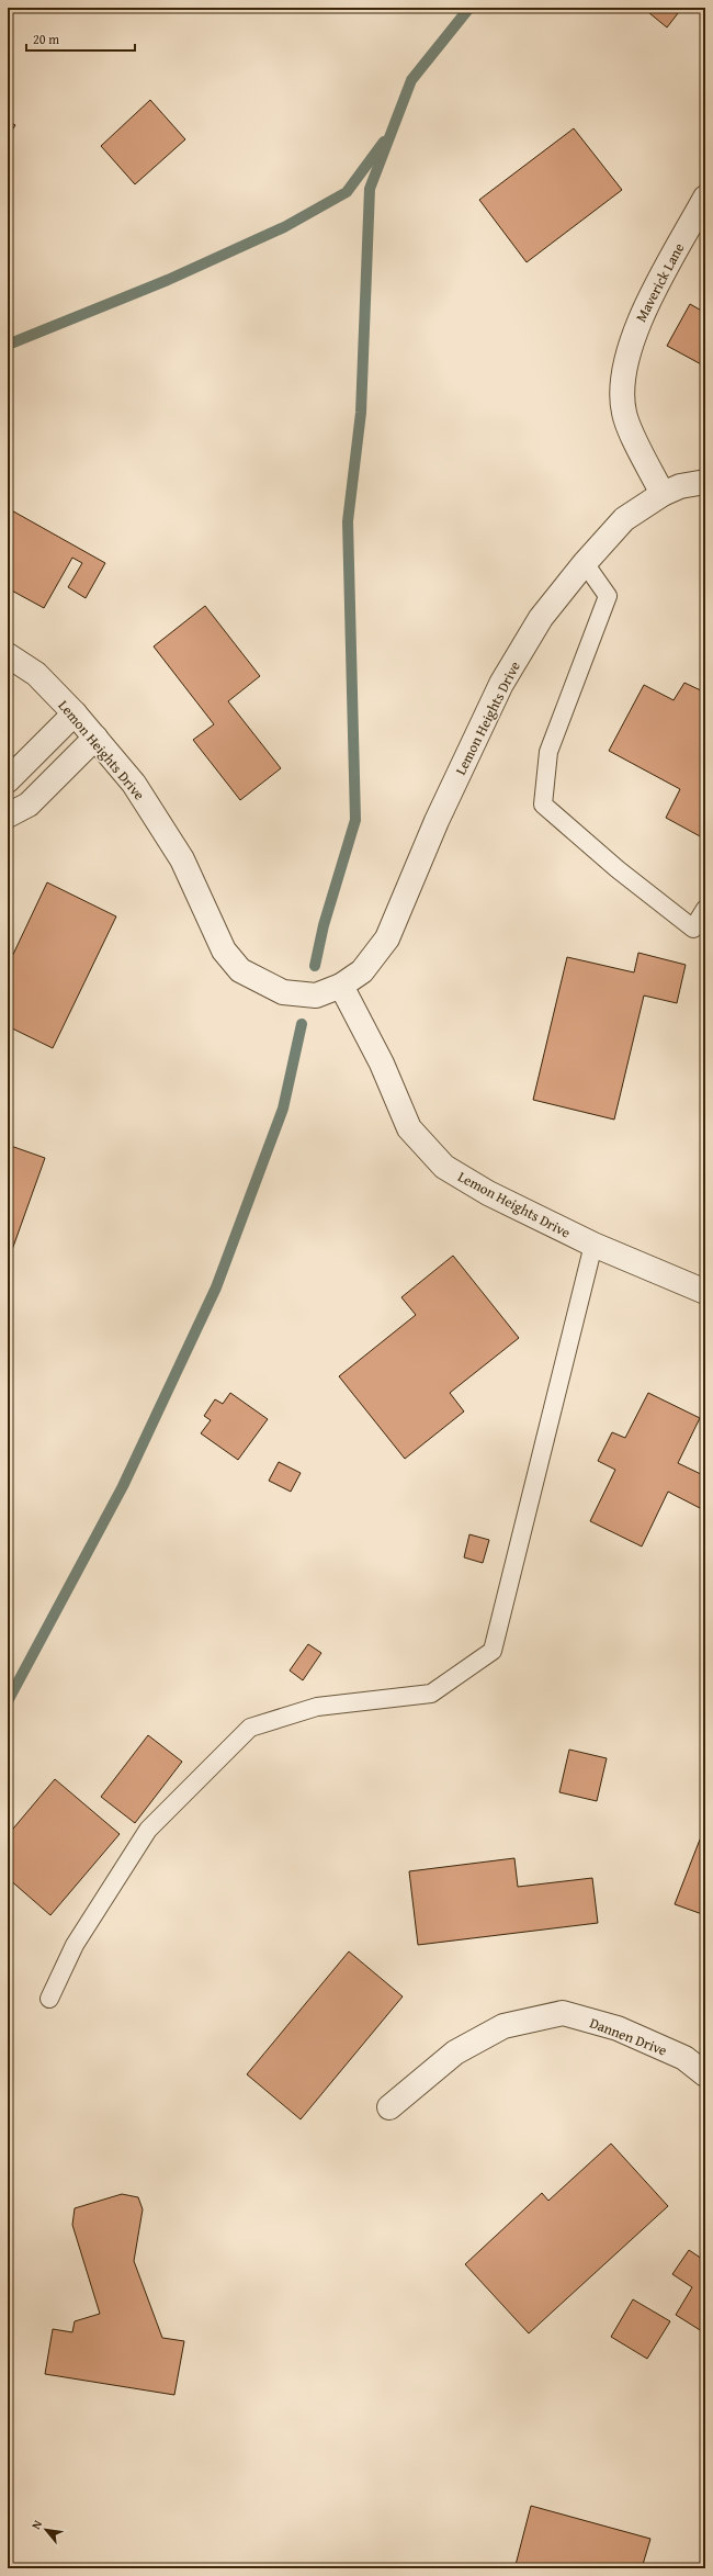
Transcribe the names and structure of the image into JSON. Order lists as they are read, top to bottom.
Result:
{
  "streets": {
    "street": ["Maverick Lane", "Lemon Heights Drive", "Dannen Drive"]
  },
  "crossings": [
    ["Maverick Lane", "Lemon Heights Drive"]
  ],
  "scale_bar": "20 m",
  "north": "top left"
}
